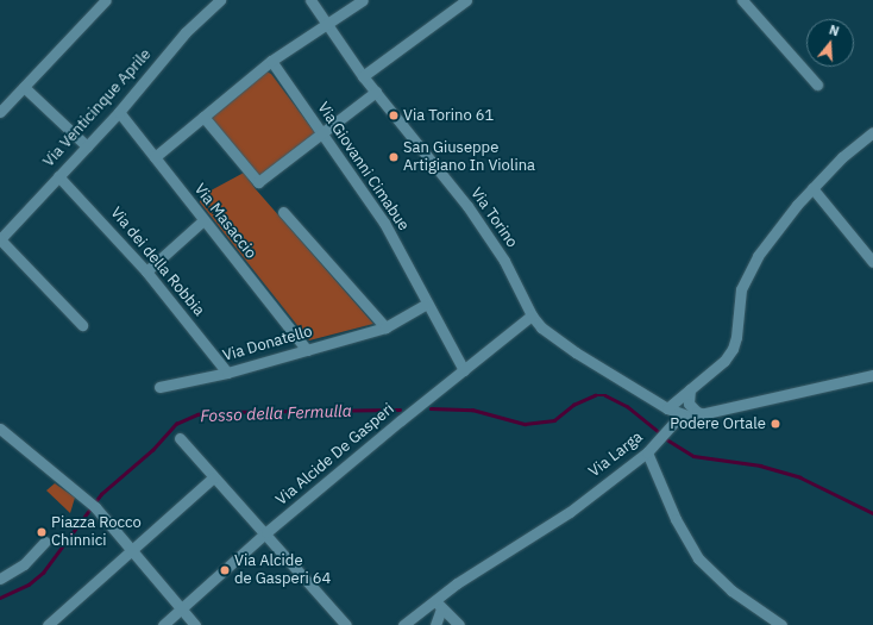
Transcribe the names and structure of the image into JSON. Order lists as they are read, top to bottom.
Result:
{
  "streets": {
    "street": [
      "Via Venticinque Aprile",
      "Via Giovanni Cimabue",
      "Via Torino",
      "Via Masaccio",
      "Via dei della Robbia",
      "Via Donatello",
      "Via Alcide De Gasperi",
      "Via Larga"
    ]
  },
  "crossings": [
    ["Via Venticinque Aprile", "Via Masaccio"],
    ["Via Venticinque Aprile", "Via dei della Robbia"],
    ["Via Giovanni Cimabue", "Via Donatello"],
    ["Via Giovanni Cimabue", "Via Alcide De Gasperi"],
    ["Via Torino", "Via Alcide De Gasperi"],
    ["Via Torino", "Via Larga"],
    ["Via Masaccio", "Via Donatello"],
    ["Via dei della Robbia", "Via Donatello"]
  ],
  "water": ["Fosso della Fermulla"],
  "places": [
    "Via Torino 61",
    "San Giuseppe Artigiano In Violina",
    "Podere Ortale",
    "Piazza Rocco Chinnici",
    "Via Alcide de Gasperi 64"
  ],
  "north": "top"
}
